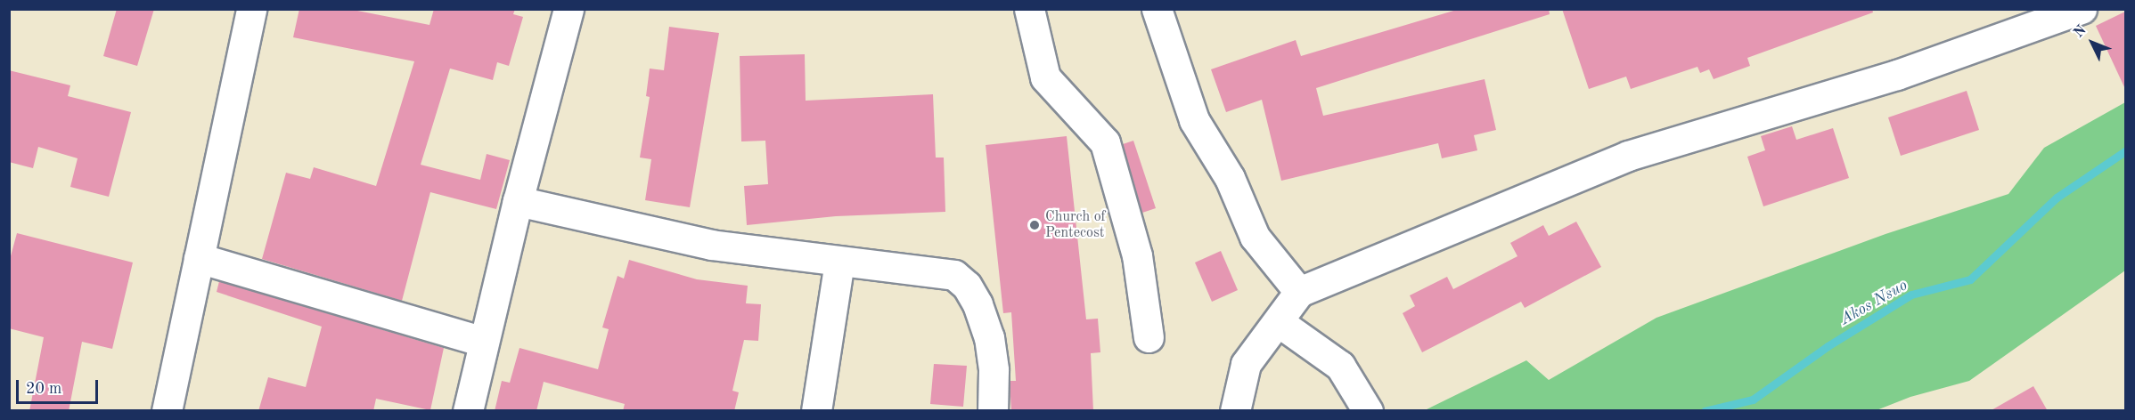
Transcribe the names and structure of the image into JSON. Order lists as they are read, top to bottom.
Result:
{
  "water": ["Akos Nsuo"],
  "places": ["Church of Pentecost"],
  "scale_bar": "20 m",
  "north": "top left"
}
